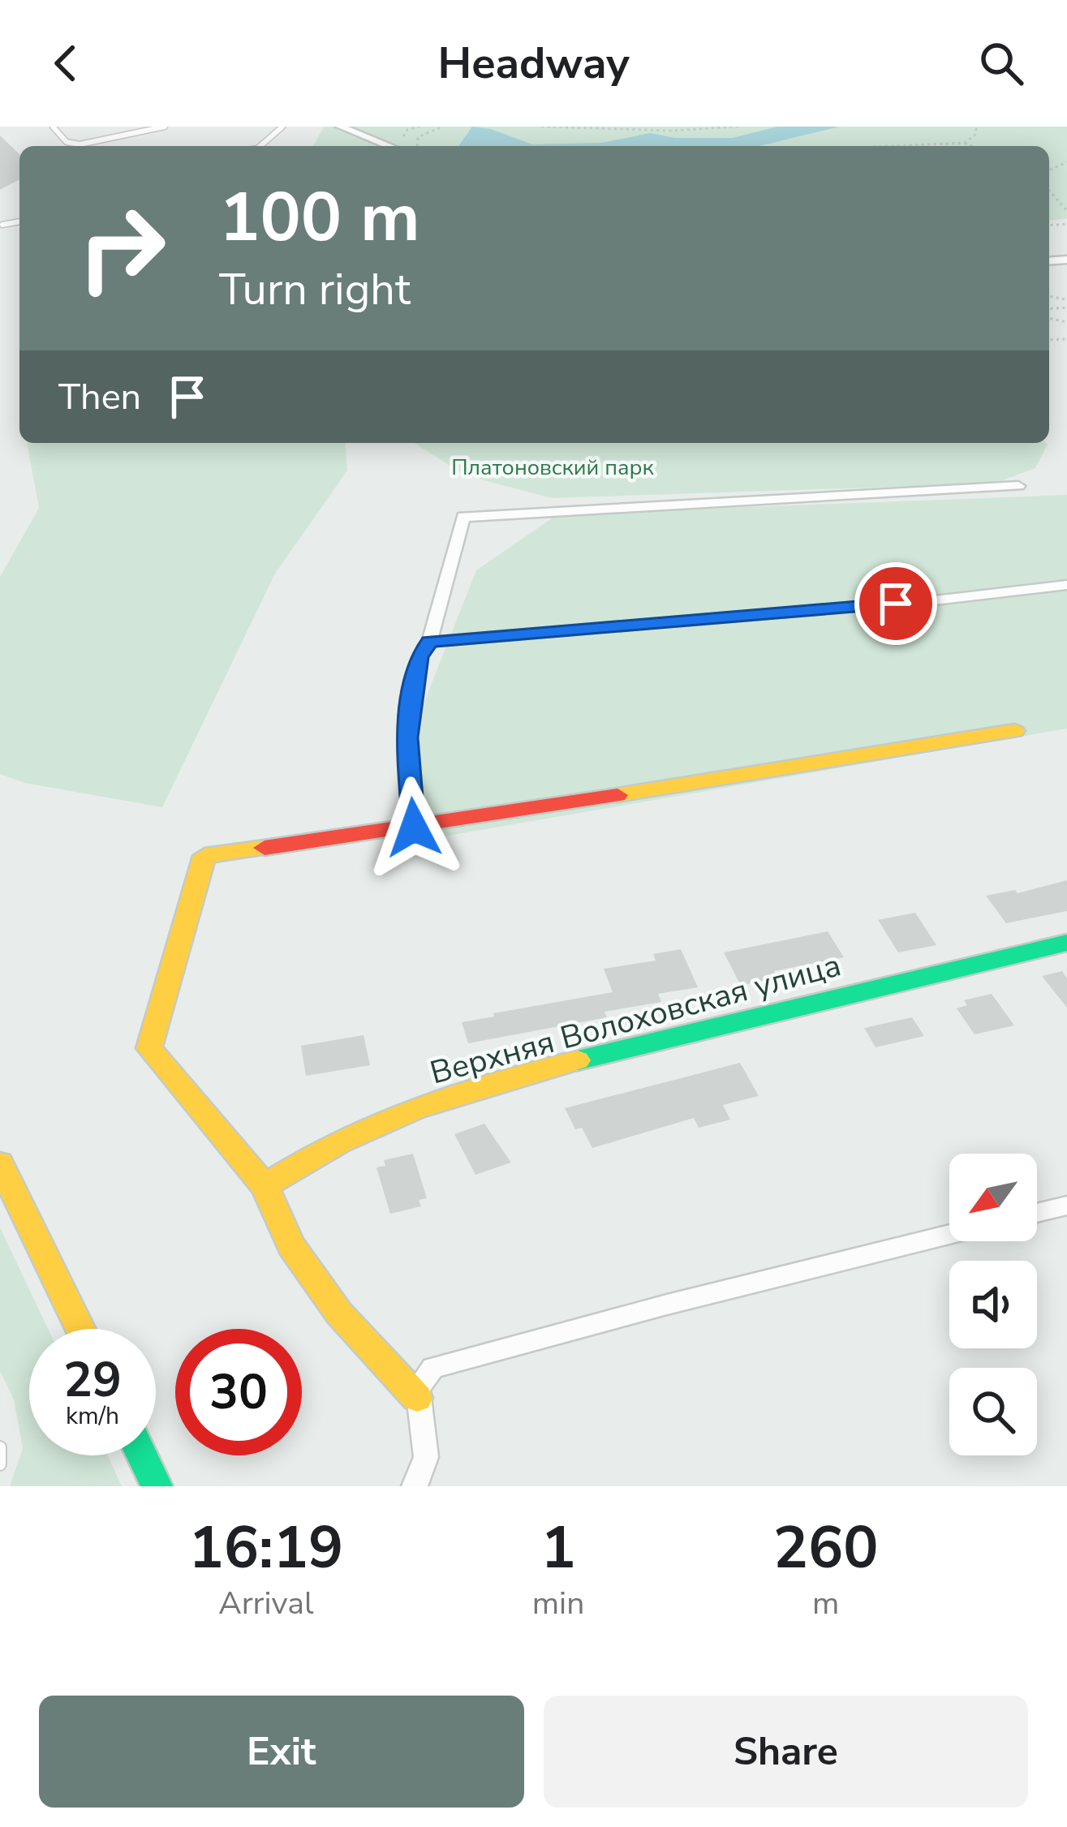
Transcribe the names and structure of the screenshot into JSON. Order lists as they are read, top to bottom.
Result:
{
  "streets": {
    "street": ["Верхняя Волоховская улица"]
  },
  "parks": ["Платоновский парк"],
  "north": "bottom left",
  "page": {
    "header": "Headway",
    "turn": ["100 m", "Turn right"],
    "then": "Then",
    "speed": "29 km/h",
    "limit": "30",
    "eta": [
      "16:19",
      "Arrival",
      "1",
      "min",
      "260",
      "m"
    ],
    "buttons": ["Exit", "Share"]
  }
}
